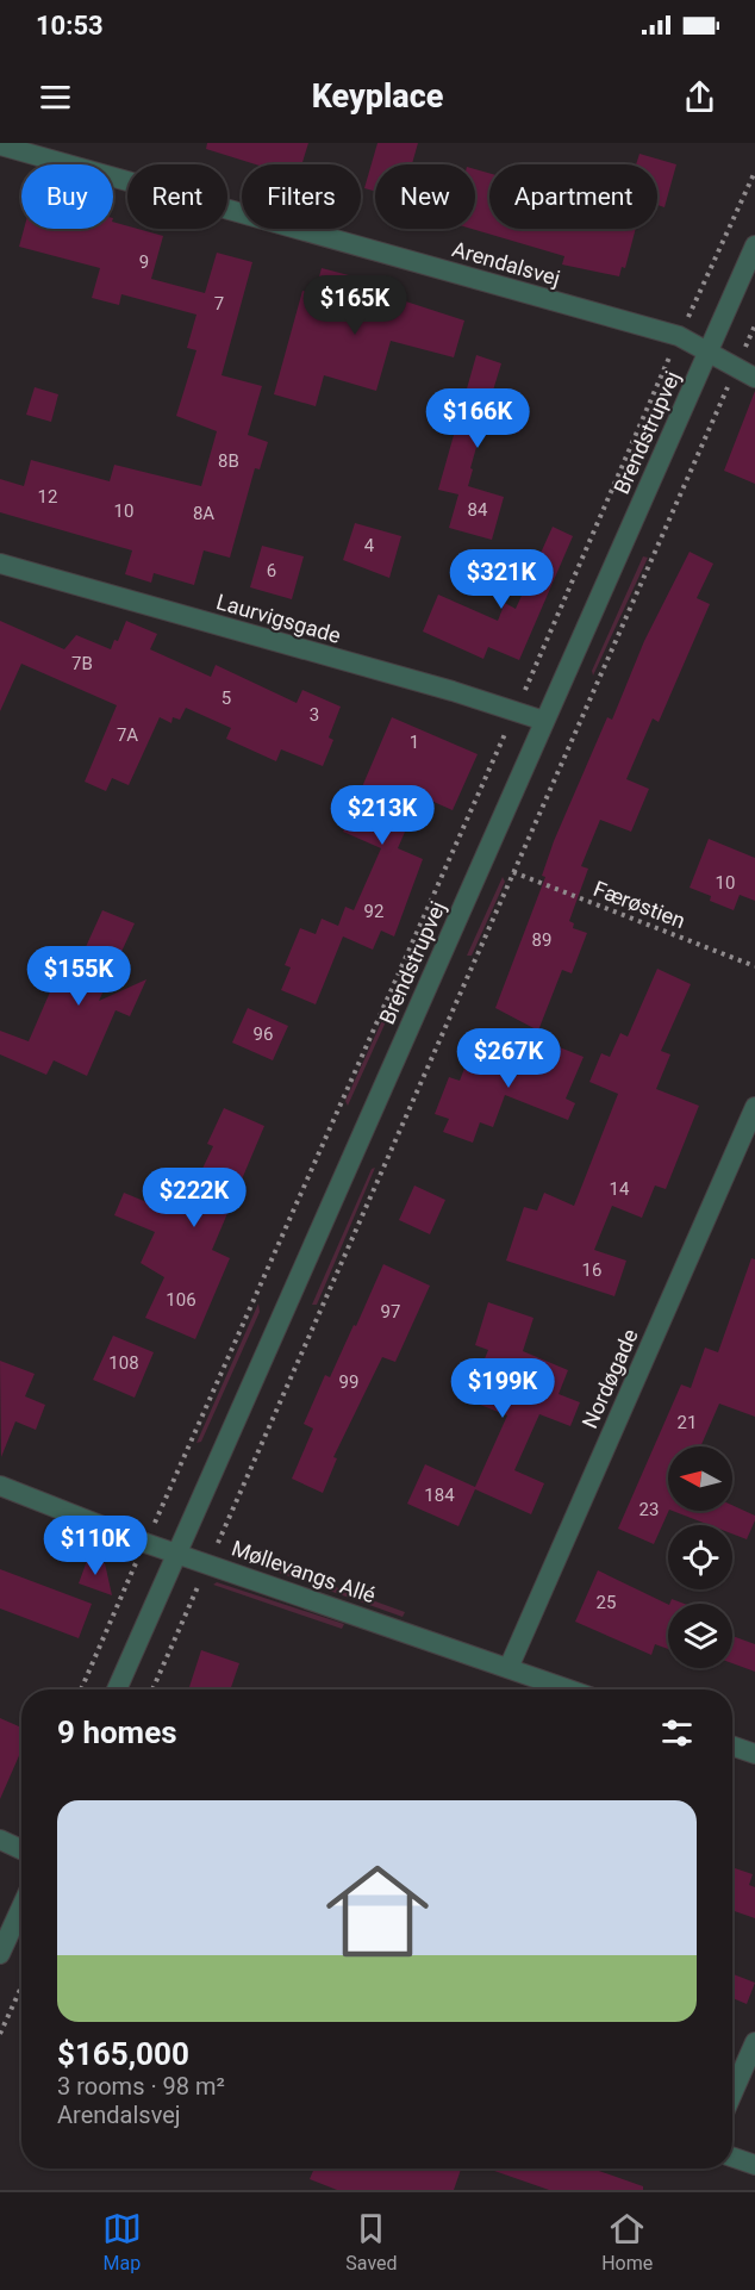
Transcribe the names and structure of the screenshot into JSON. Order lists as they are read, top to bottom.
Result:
{
  "streets": {
    "street": [
      "Arendalsvej",
      "Brendstrupvej",
      "Laurvigsgade",
      "Nordøgade",
      "Møllevangs Allé"
    ],
    "path": ["Færøstien"]
  },
  "crossings": [
    ["Arendalsvej", "Brendstrupvej"],
    ["Brendstrupvej", "Laurvigsgade"],
    ["Brendstrupvej", "Møllevangs Allé"],
    ["Nordøgade", "Møllevangs Allé"]
  ],
  "house_numbers": [
    "9",
    "7",
    "8B",
    "12",
    "84",
    "10",
    "8A",
    "4",
    "6",
    "7B",
    "5",
    "3",
    "7A",
    "1",
    "10",
    "92",
    "89",
    "96",
    "14",
    "16",
    "106",
    "97",
    "108",
    "99",
    "21",
    "184",
    "23",
    "25"
  ],
  "north": "left",
  "page": {
    "status": "10:53",
    "header": "Keyplace",
    "chip": [
      "Buy",
      "Rent",
      "Filters",
      "New",
      "Apartment"
    ],
    "price": [
      "$165K",
      "$166K",
      "$321K",
      "$213K",
      "$155K",
      "$267K",
      "$222K",
      "$199K",
      "$110K"
    ],
    "heading": "9 homes",
    "list": [
      {
        "name": "$165,000",
        "note": "3 rooms · 98 m² · Arendalsvej"
      }
    ],
    "tabs": ["Map", "Saved", "Home"]
  }
}
